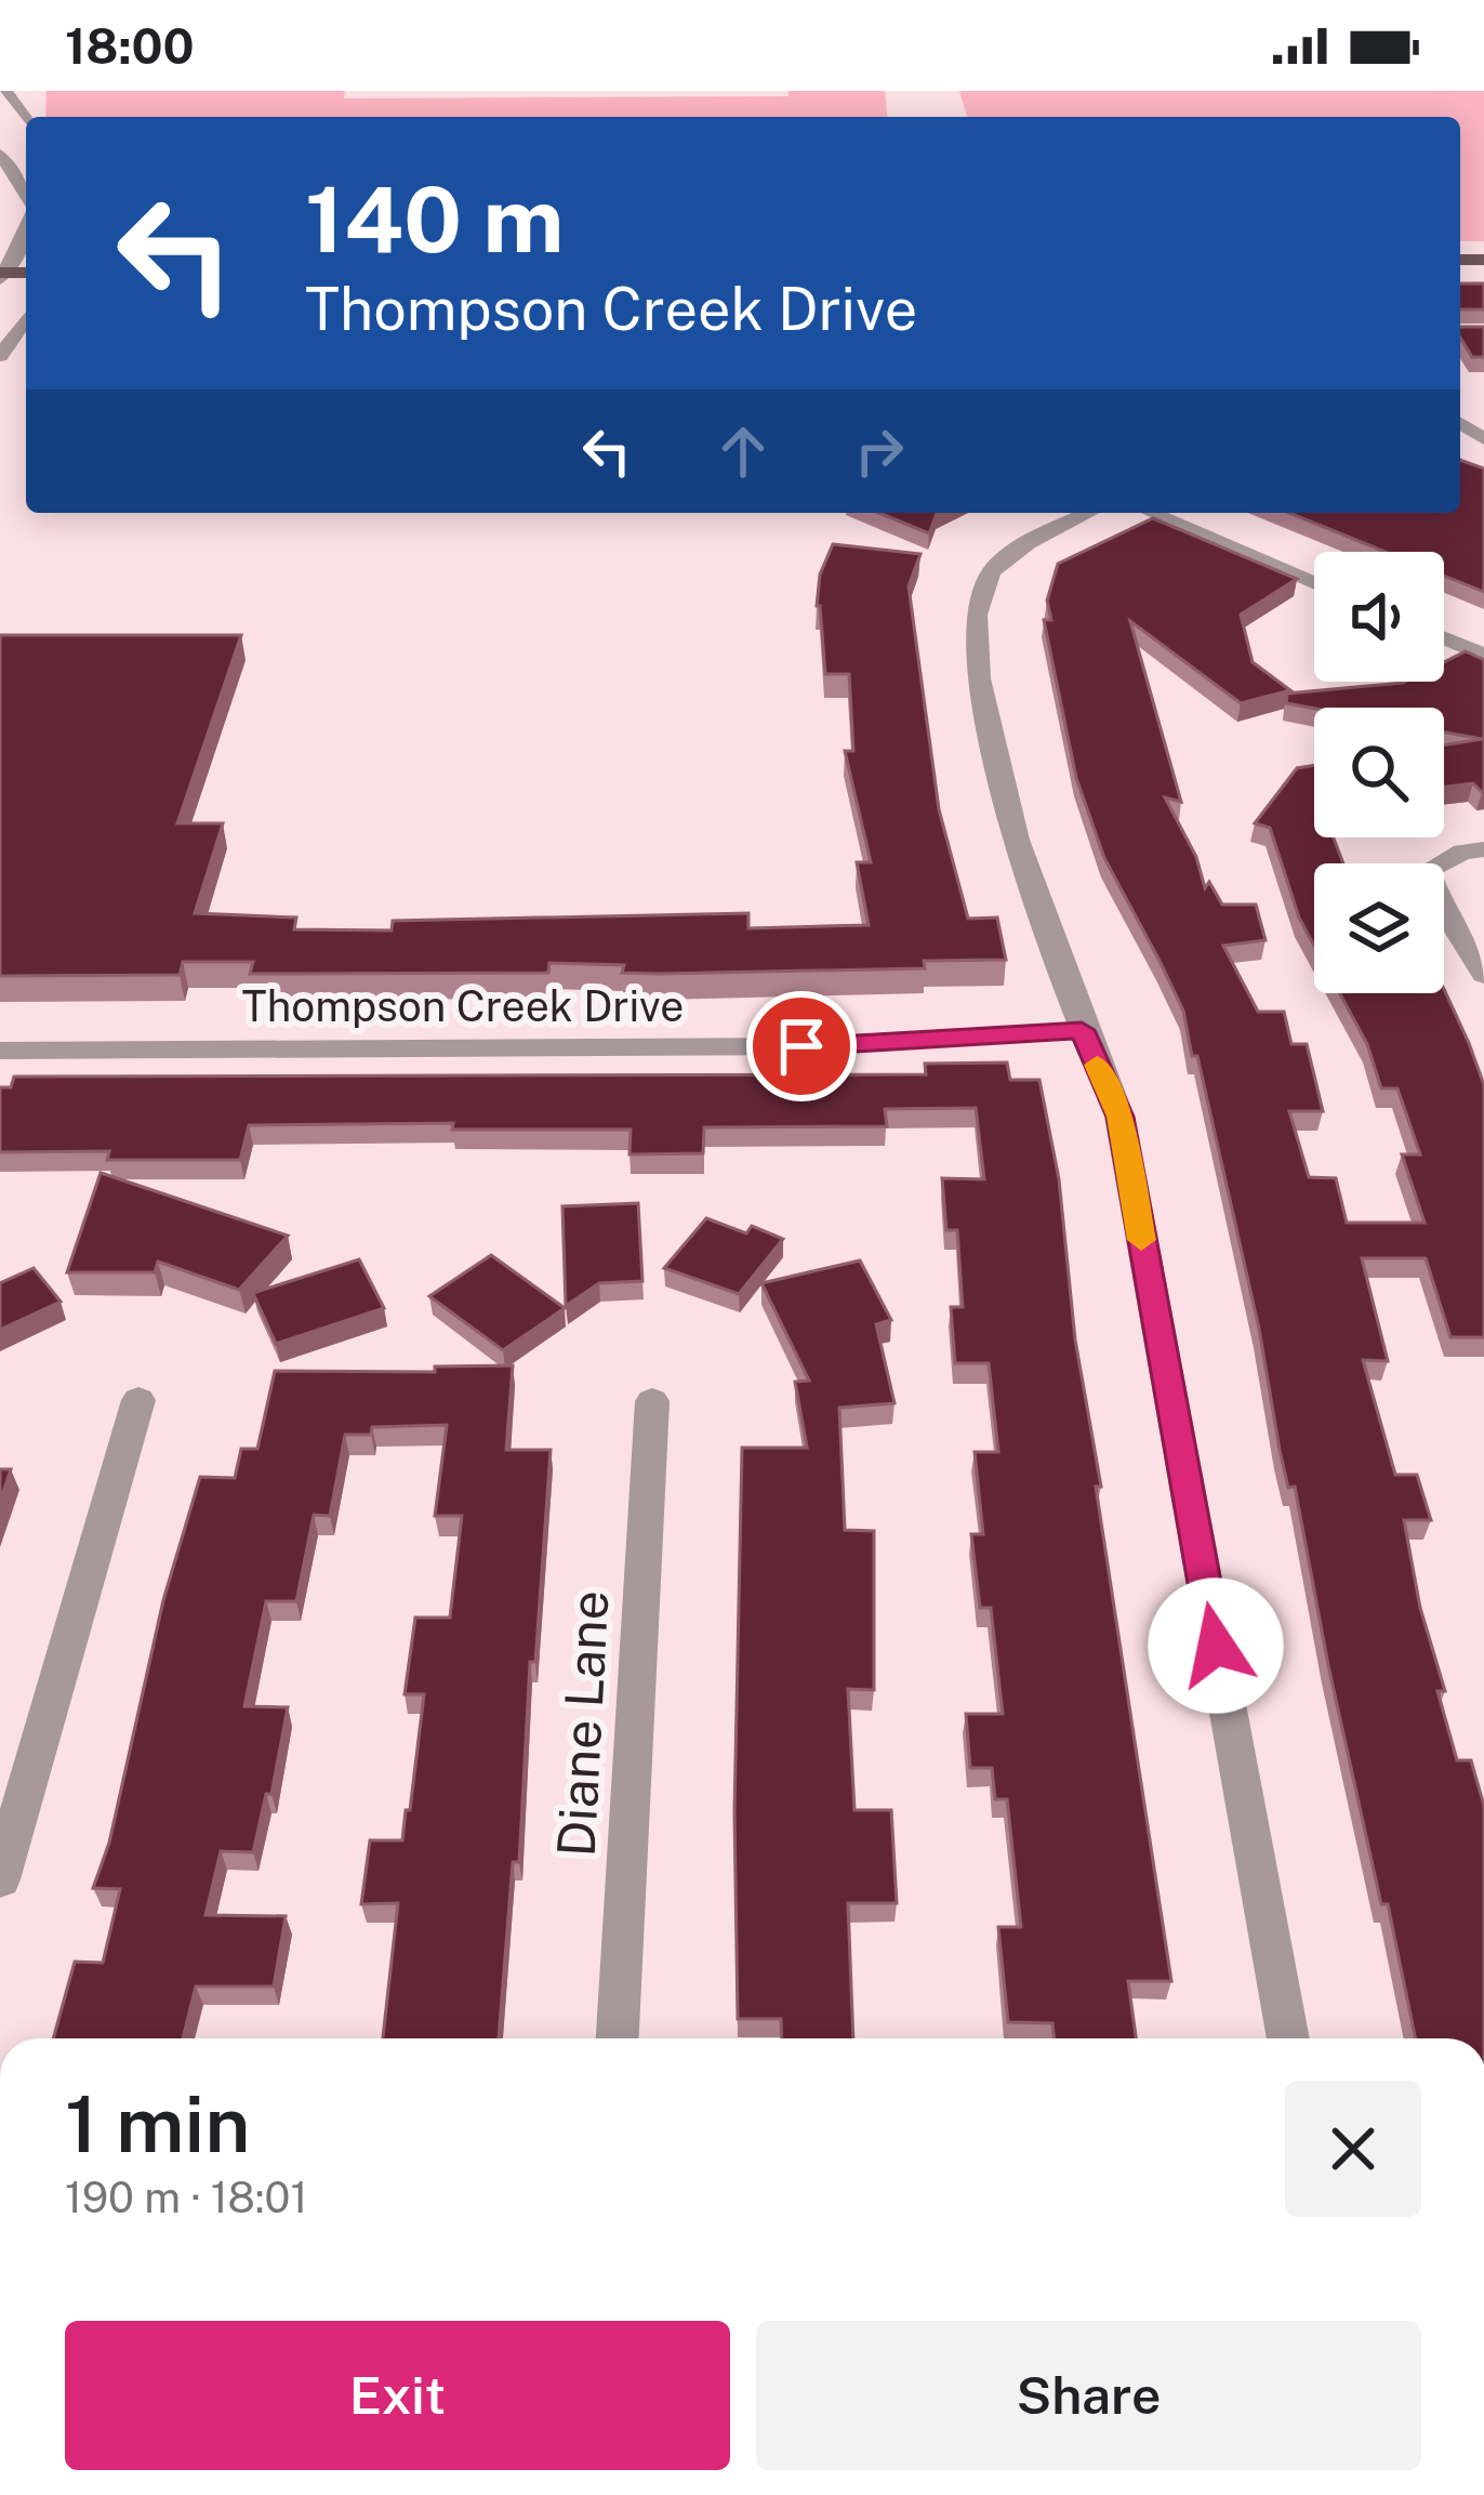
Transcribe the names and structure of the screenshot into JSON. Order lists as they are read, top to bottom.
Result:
{
  "streets": {
    "street": ["Thompson Creek Drive", "Diane Lane"]
  },
  "page": {
    "status": "18:00",
    "turn": ["140 m", "Thompson Creek Drive"],
    "heading": ["1 min", "190 m · 18:01"],
    "buttons": ["Exit", "Share"]
  }
}
